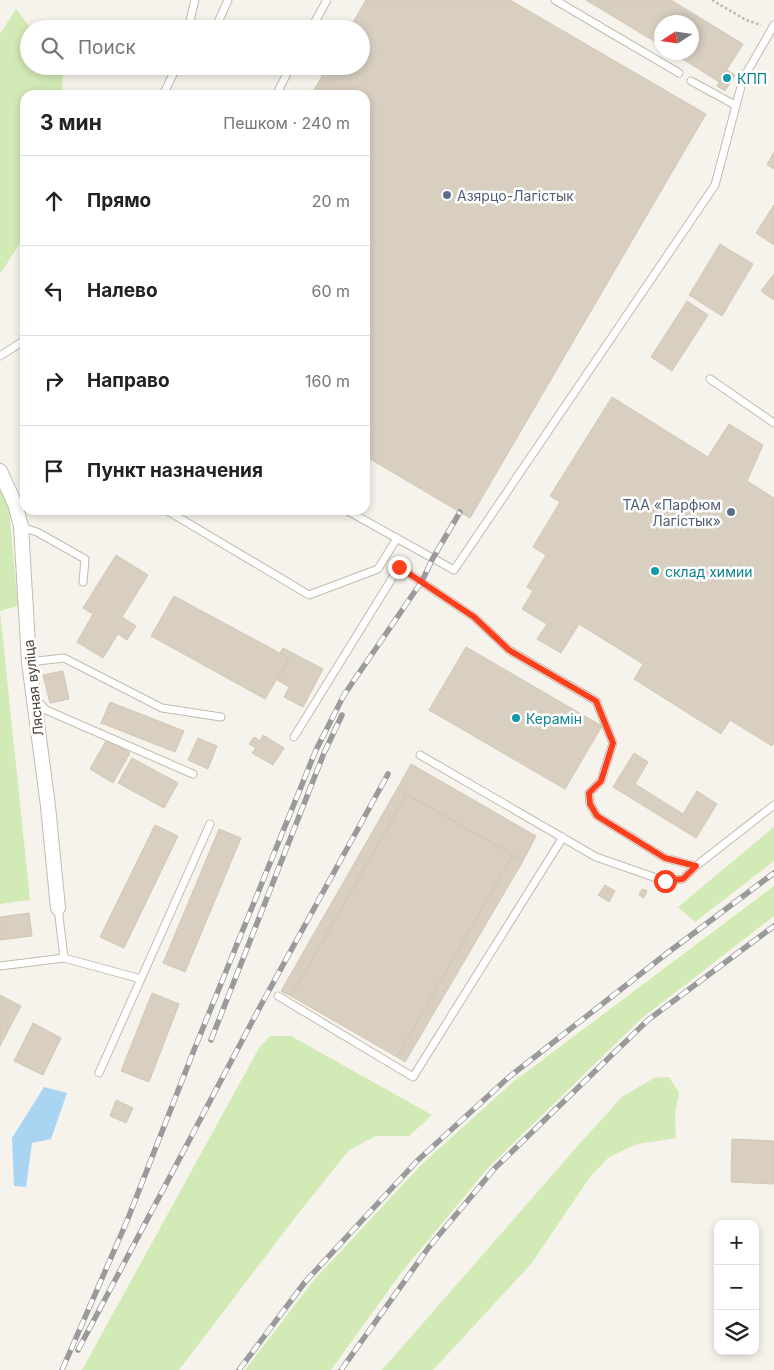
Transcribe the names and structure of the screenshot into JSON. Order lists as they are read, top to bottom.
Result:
{
  "streets": {
    "street": ["Лясная вуліца"]
  },
  "places": [
    "КПП",
    "Азярцо-Лагістык",
    "ТАА «Парфюм Лагістык»",
    "склад химии",
    "Керамін"
  ],
  "north": "left",
  "page": {
    "search": "Поиск",
    "heading": ["3 мин", "Пешком · 240 m"],
    "list": [
      ["Прямо", "20 m"],
      ["Налево", "60 m"],
      ["Направо", "160 m"],
      "Пункт назначения"
    ],
    "map_buttons": ["+", "−"]
  }
}
